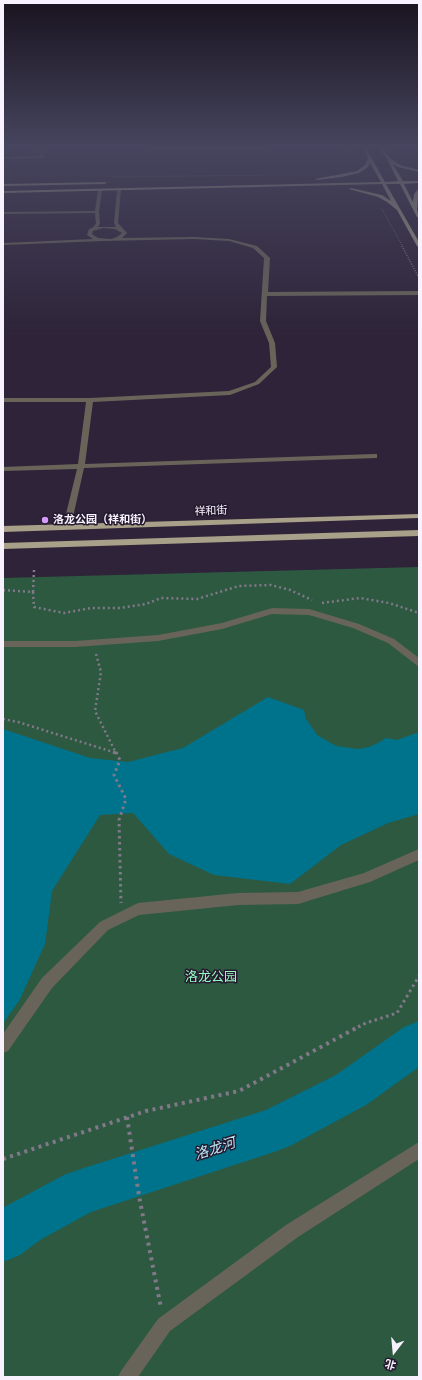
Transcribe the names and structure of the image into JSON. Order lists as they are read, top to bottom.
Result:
{
  "streets": {
    "main road": ["祥和街"]
  },
  "water": ["洛龙河"],
  "parks": ["洛龙公园"],
  "places": ["洛龙公园（祥和街）"],
  "north": "bottom"
}
